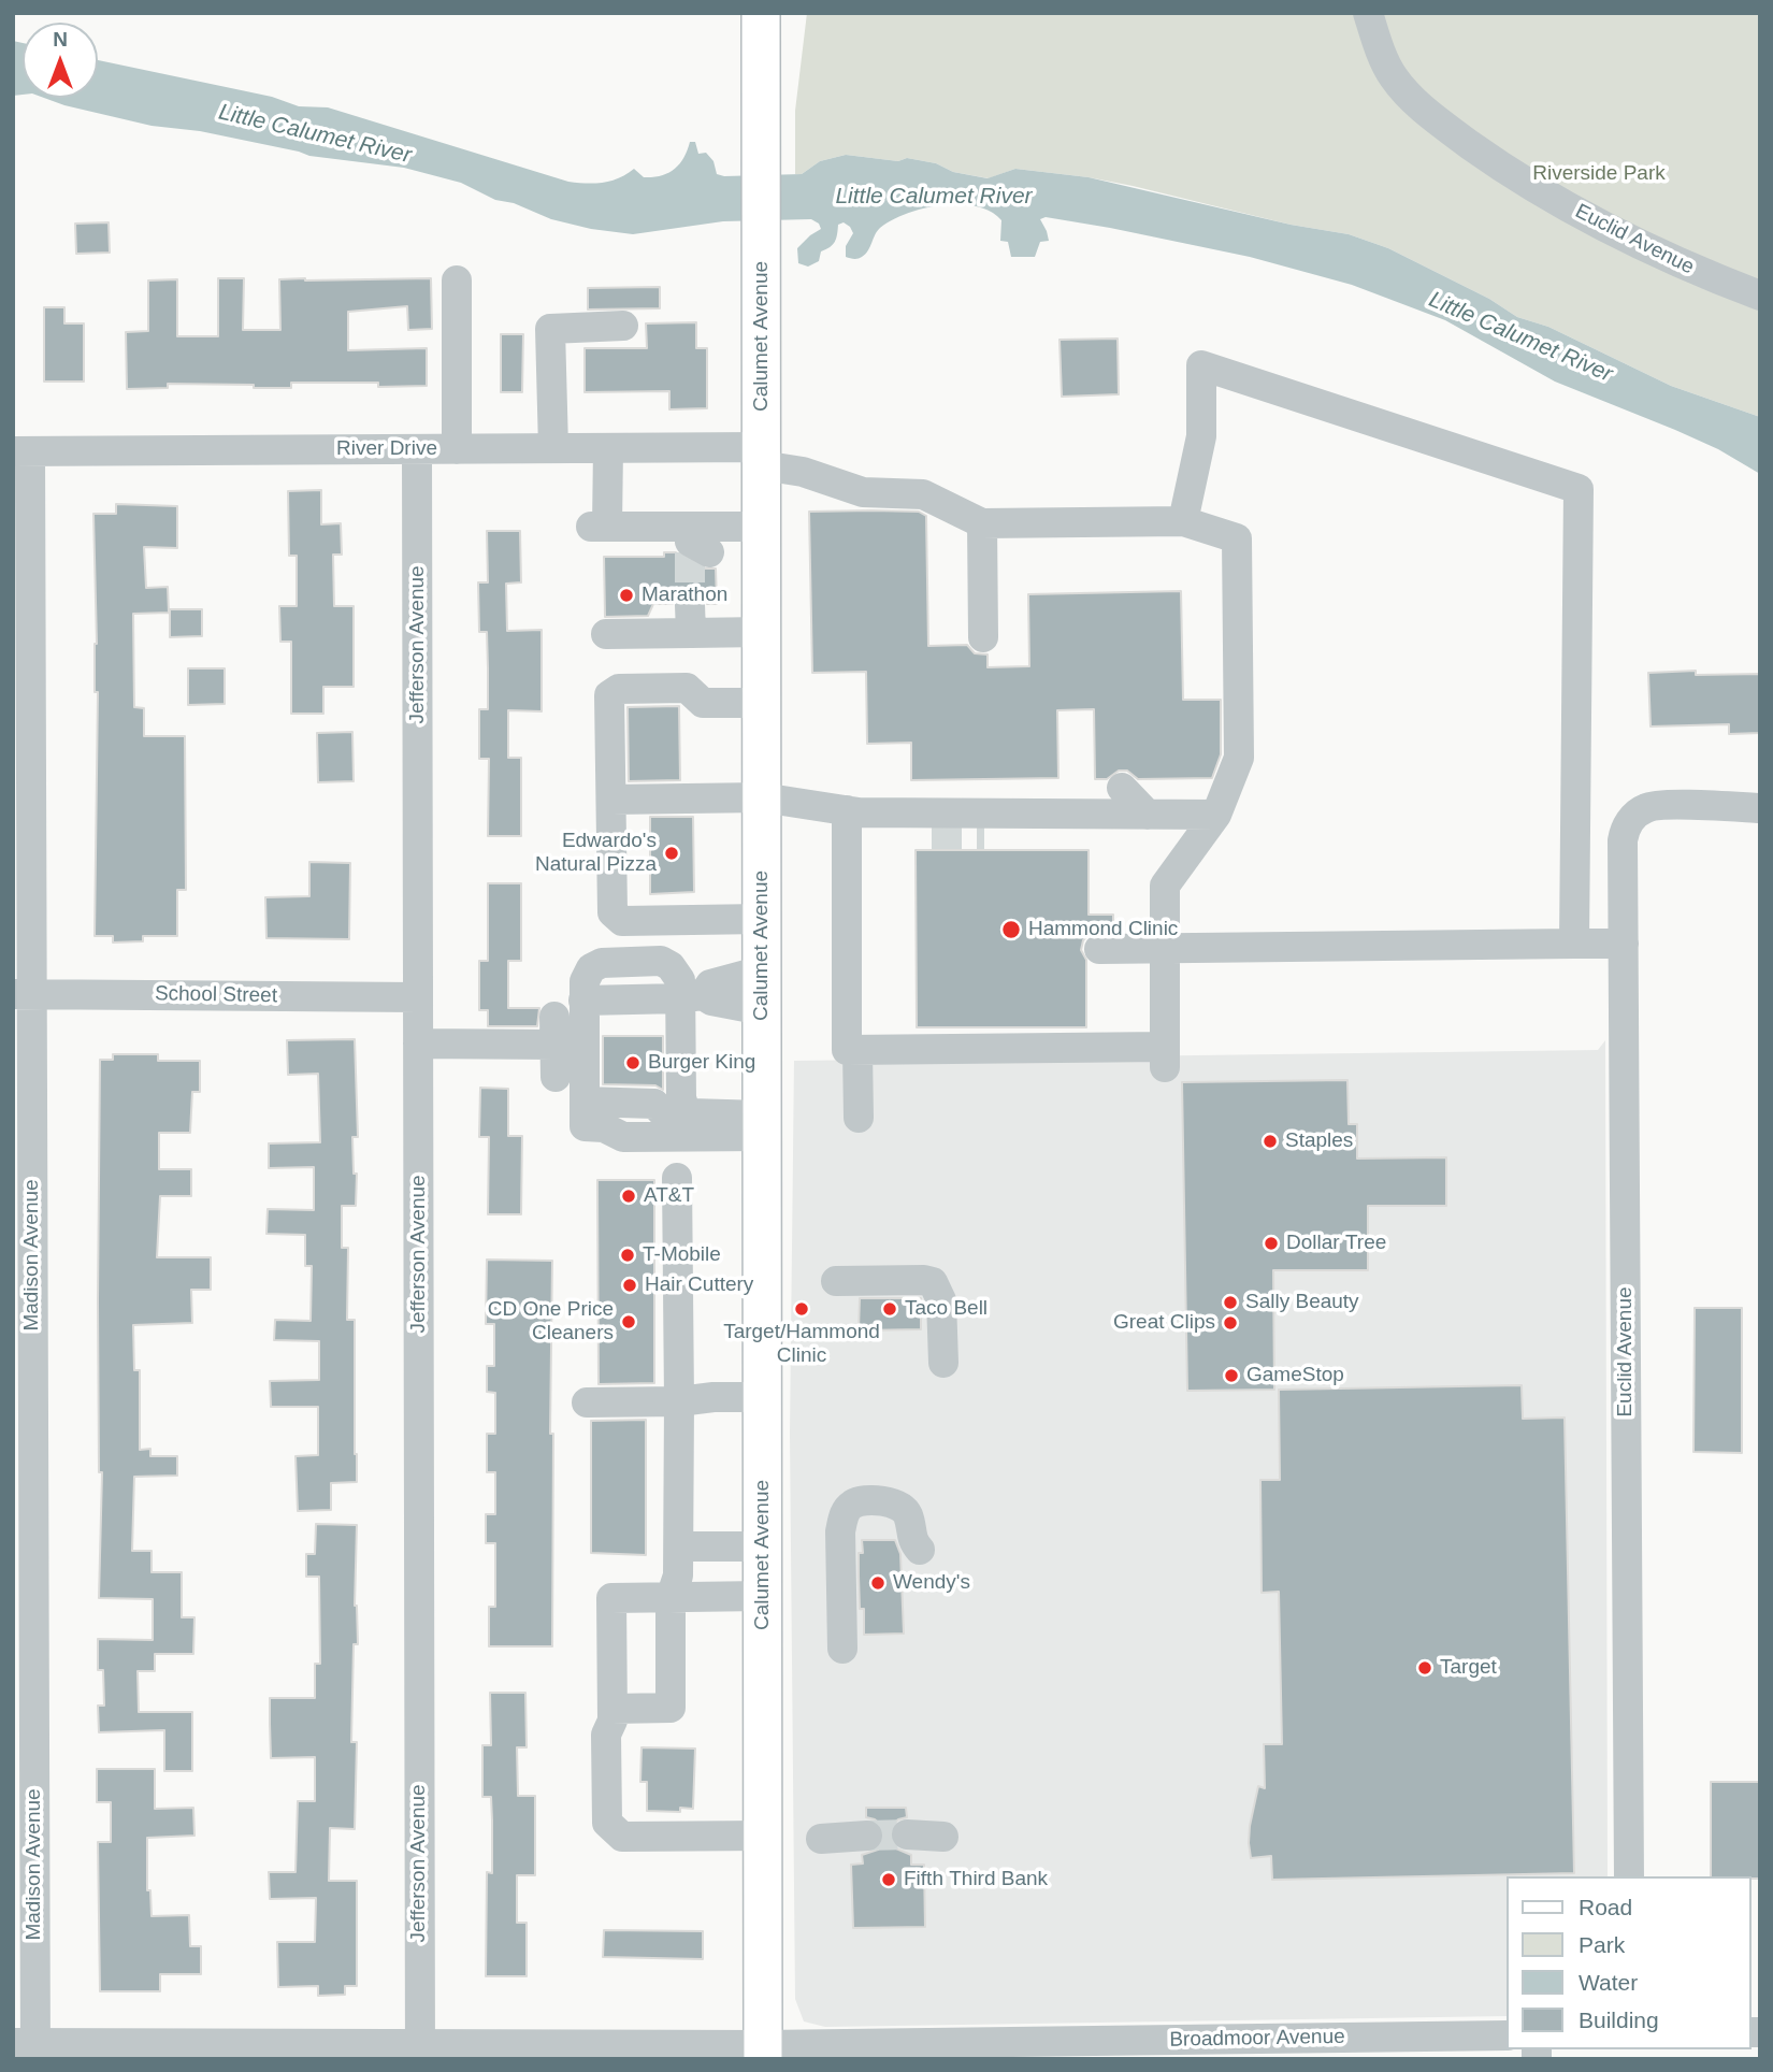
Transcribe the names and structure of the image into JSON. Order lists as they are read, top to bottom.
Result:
{
  "streets": {
    "main road": ["Calumet Avenue"],
    "street": [
      "Euclid Avenue",
      "River Drive",
      "Jefferson Avenue",
      "School Street",
      "Madison Avenue",
      "Broadmoor Avenue"
    ]
  },
  "crossings": [
    ["Calumet Avenue", "River Drive"],
    ["Calumet Avenue", "Broadmoor Avenue"],
    ["River Drive", "Jefferson Avenue"],
    ["River Drive", "Madison Avenue"],
    ["Jefferson Avenue", "School Street"],
    ["Jefferson Avenue", "Broadmoor Avenue"],
    ["School Street", "Madison Avenue"],
    ["Madison Avenue", "Broadmoor Avenue"]
  ],
  "water": ["Little Calumet River"],
  "parks": ["Riverside Park"],
  "places": [
    "Marathon",
    "Edwardo's Natural Pizza",
    "Hammond Clinic",
    "Burger King",
    "Staples",
    "AT&T",
    "Dollar Tree",
    "T-Mobile",
    "Hair Cuttery",
    "Sally Beauty",
    "Target/Hammond Clinic",
    "Taco Bell",
    "CD One Price Cleaners",
    "Great Clips",
    "GameStop",
    "Wendy's",
    "Target",
    "Fifth Third Bank"
  ],
  "legend": [
    "Road",
    "Park",
    "Water",
    "Building"
  ],
  "north": "top"
}
